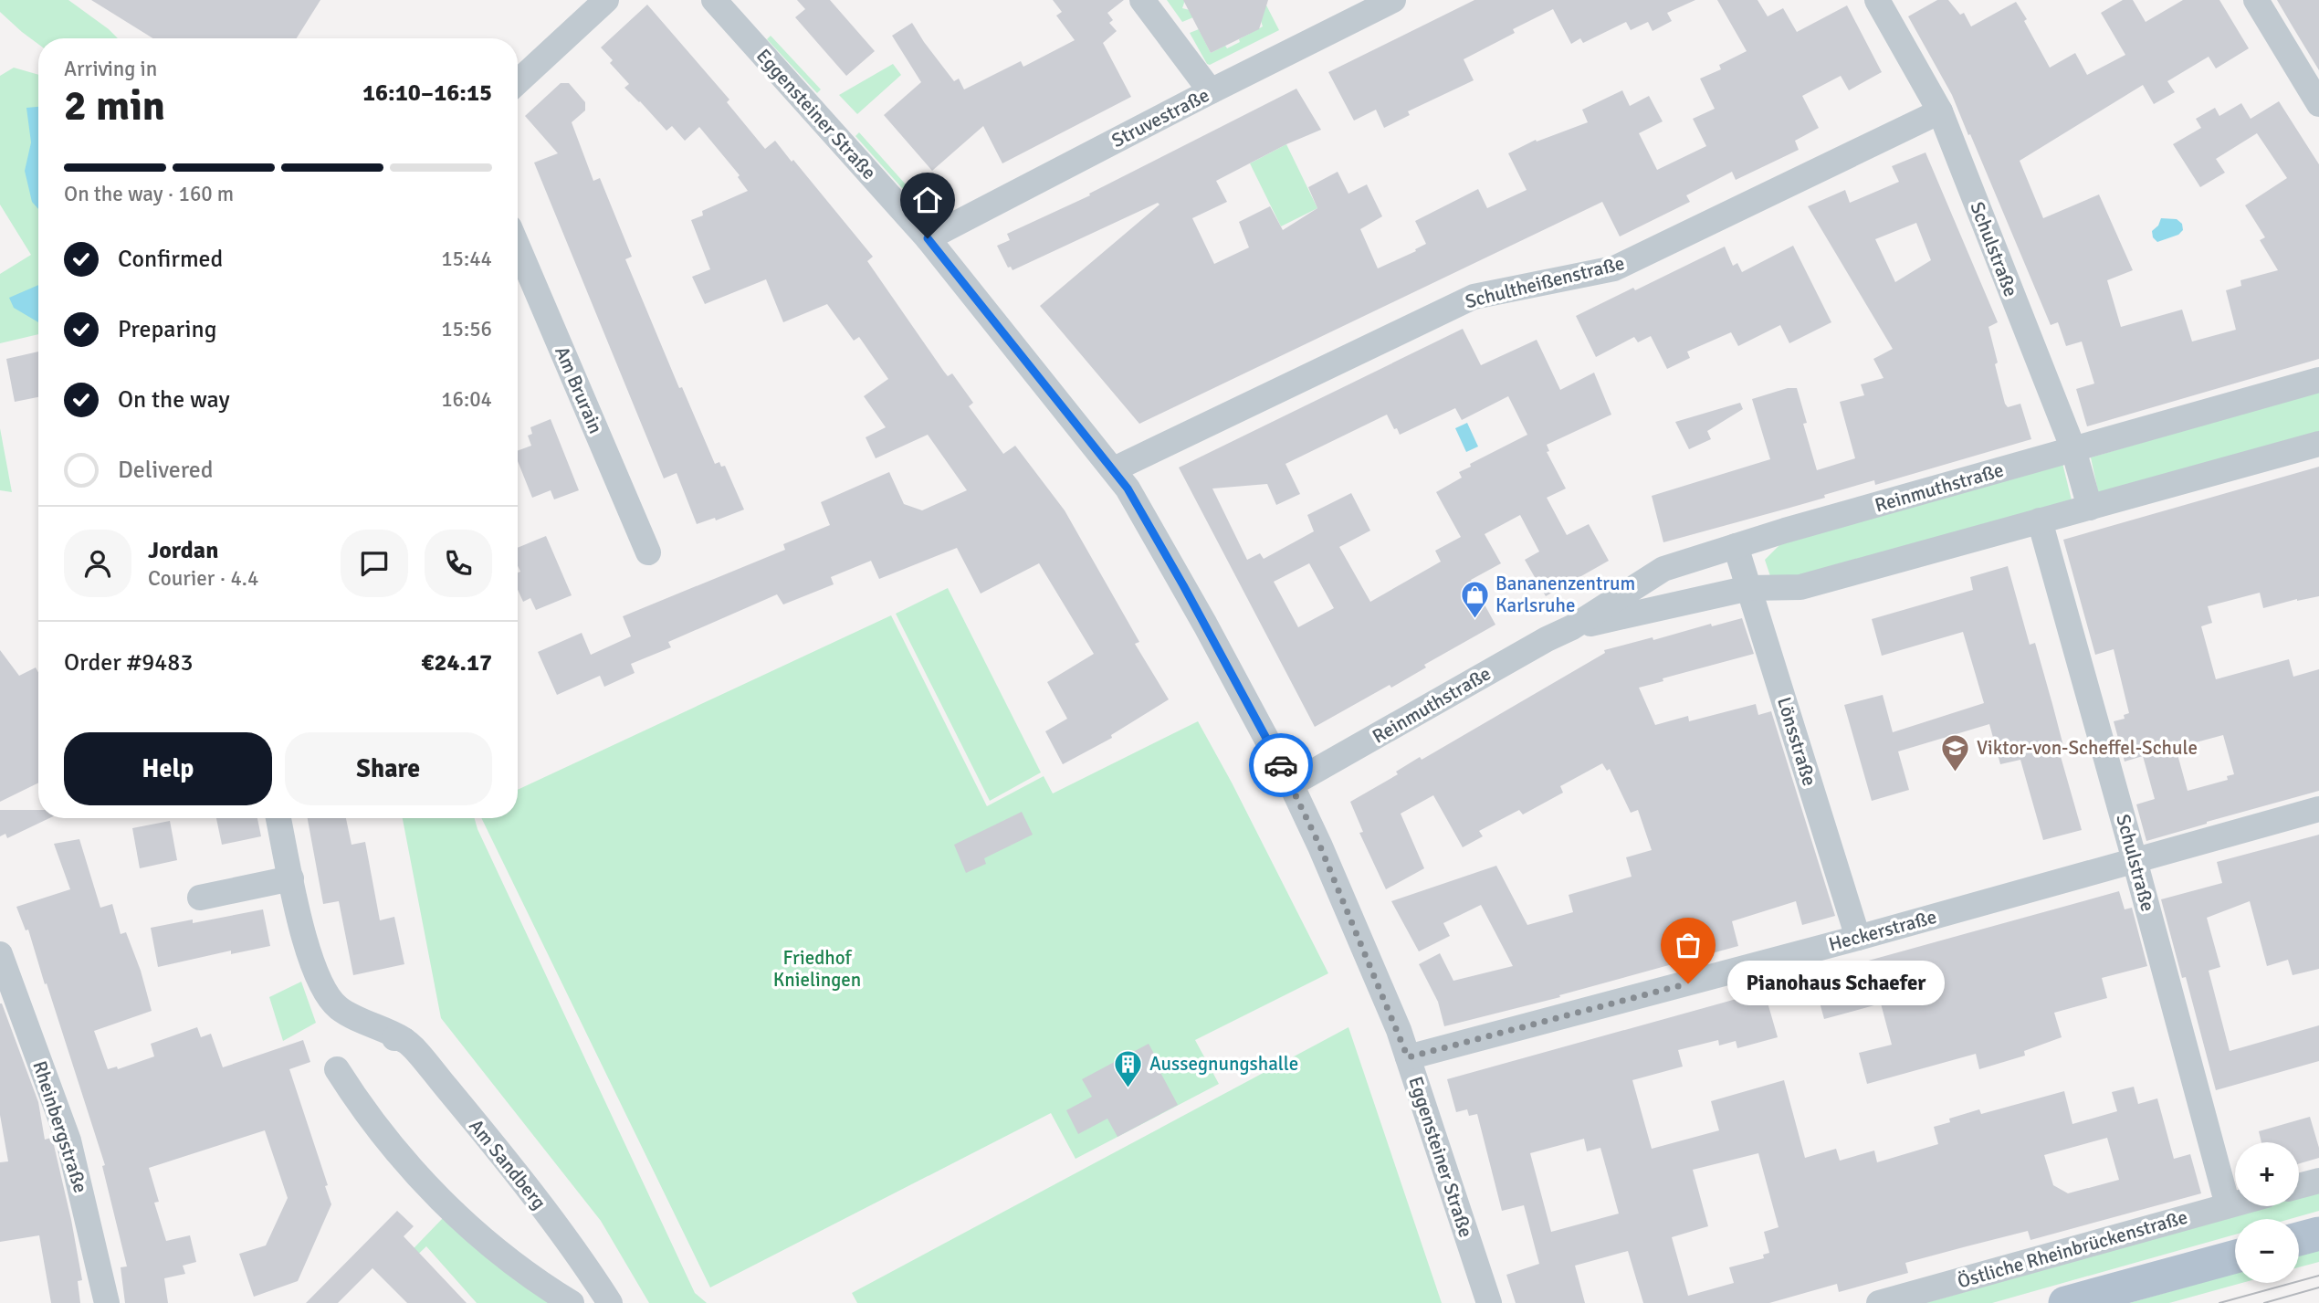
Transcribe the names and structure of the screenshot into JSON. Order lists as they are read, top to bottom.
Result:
{
  "streets": {
    "street": [
      "Eggensteiner Straße",
      "Struvestraße",
      "Schulstraße",
      "Schultheißenstraße",
      "Am Brurain",
      "Reinmuthstraße",
      "Lönsstraße",
      "Heckerstraße",
      "Rheinbergstraße",
      "Am Sandberg",
      "Östliche Rheinbrückenstraße"
    ]
  },
  "crossings": [
    ["Eggensteiner Straße", "Struvestraße"],
    ["Eggensteiner Straße", "Schultheißenstraße"],
    ["Eggensteiner Straße", "Reinmuthstraße"],
    ["Eggensteiner Straße", "Heckerstraße"],
    ["Schulstraße", "Schultheißenstraße"],
    ["Schulstraße", "Reinmuthstraße"],
    ["Schulstraße", "Heckerstraße"],
    ["Schulstraße", "Östliche Rheinbrückenstraße"],
    ["Reinmuthstraße", "Lönsstraße"],
    ["Lönsstraße", "Heckerstraße"]
  ],
  "parks": ["Friedhof Knielingen"],
  "places": {
    "shop": ["Bananenzentrum Karlsruhe"],
    "school or university": ["Viktor-von-Scheffel-Schule"],
    "other": ["Pianohaus Schaefer"],
    "building": ["Aussegnungshalle"]
  },
  "page": {
    "heading": ["2 min", "Arriving in", "16:10–16:15"],
    "panel": [
      "Jordan",
      "Courier · 4.4",
      "Order #9483",
      "€24.17"
    ],
    "bar": "On the way · 160 m",
    "list": [
      ["Confirmed", "15:44"],
      ["Preparing", "15:56"],
      ["On the way", "16:04"],
      "Delivered"
    ],
    "buttons": ["Help", "Share"],
    "bubble": "Pianohaus Schaefer",
    "map_buttons": ["+", "−"]
  }
}
